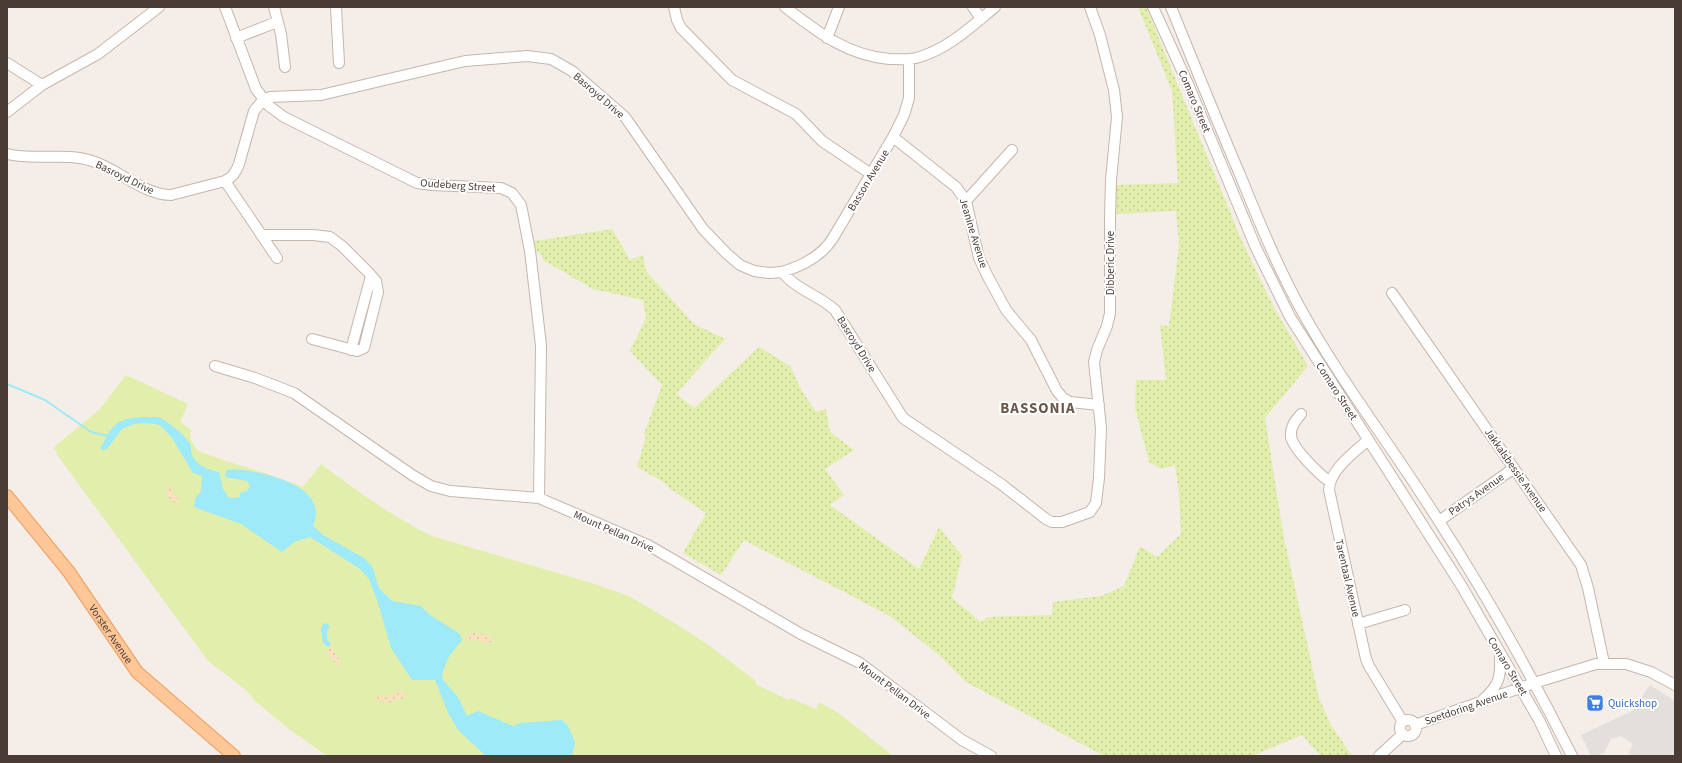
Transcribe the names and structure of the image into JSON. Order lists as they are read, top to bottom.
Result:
{
  "streets": {
    "main road": ["Vorster Avenue"],
    "street": [
      "Basroyd Drive",
      "Comaro Street",
      "Basson Avenue",
      "Oudeberg Street",
      "Jeanine Avenue",
      "Dibberic Drive",
      "Jakkalsbessie Avenue",
      "Patrys Avenue",
      "Mount Pellan Drive",
      "Tarentaal Avenue",
      "Soetdoring Avenue"
    ]
  },
  "crossings": [
    ["Basroyd Drive", "Basson Avenue"],
    ["Basroyd Drive", "Oudeberg Street"],
    ["Basroyd Drive", "Dibberic Drive"],
    ["Comaro Street", "Patrys Avenue"],
    ["Comaro Street", "Soetdoring Avenue"],
    ["Basson Avenue", "Jeanine Avenue"],
    ["Oudeberg Street", "Mount Pellan Drive"],
    ["Jeanine Avenue", "Dibberic Drive"],
    ["Jakkalsbessie Avenue", "Patrys Avenue"],
    ["Jakkalsbessie Avenue", "Soetdoring Avenue"],
    ["Tarentaal Avenue", "Soetdoring Avenue"]
  ],
  "districts": ["BASSONIA"],
  "places": {
    "supermarket": ["Quickshop"]
  }
}
